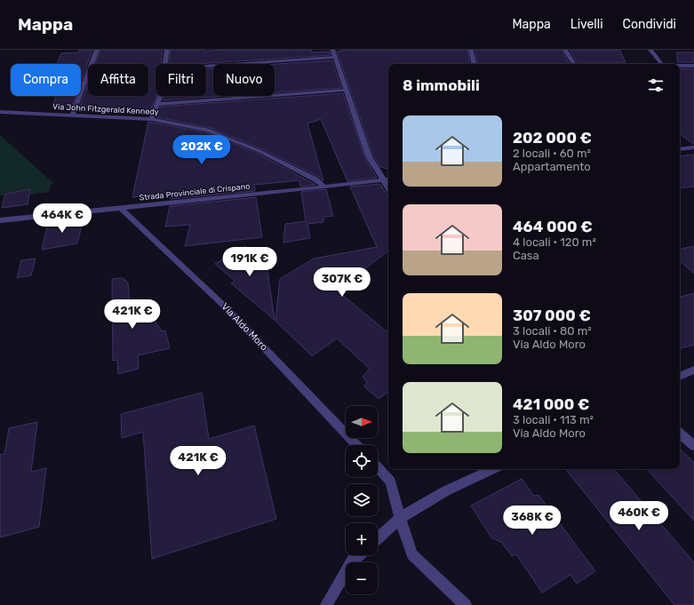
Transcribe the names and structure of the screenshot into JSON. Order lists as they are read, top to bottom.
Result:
{
  "streets": {
    "street": ["Via John Fitzgerald Kennedy", "Strada Provinciale di Crispano", "Via Aldo Moro"]
  },
  "crossings": [
    ["Via John Fitzgerald Kennedy", "Strada Provinciale di Crispano"],
    ["Strada Provinciale di Crispano", "Via Aldo Moro"]
  ],
  "north": "right",
  "page": {
    "header": "Mappa",
    "nav": ["Mappa", "Livelli", "Condividi"],
    "chip": [
      "Compra",
      "Affitta",
      "Filtri",
      "Nuovo"
    ],
    "heading": "8 immobili",
    "list": [
      {
        "name": "202 000 €",
        "note": "2 locali · 60 m² · Appartamento"
      },
      {
        "name": "464 000 €",
        "note": "4 locali · 120 m² · Casa"
      },
      {
        "name": "307 000 €",
        "note": "3 locali · 80 m² · Via Aldo Moro"
      },
      {
        "name": "421 000 €",
        "note": "3 locali · 113 m² · Via Aldo Moro"
      }
    ],
    "price": [
      "202K €",
      "464K €",
      "191K €",
      "307K €",
      "421K €",
      "421K €",
      "460K €",
      "368K €"
    ],
    "map_buttons": ["+", "−"]
  }
}
